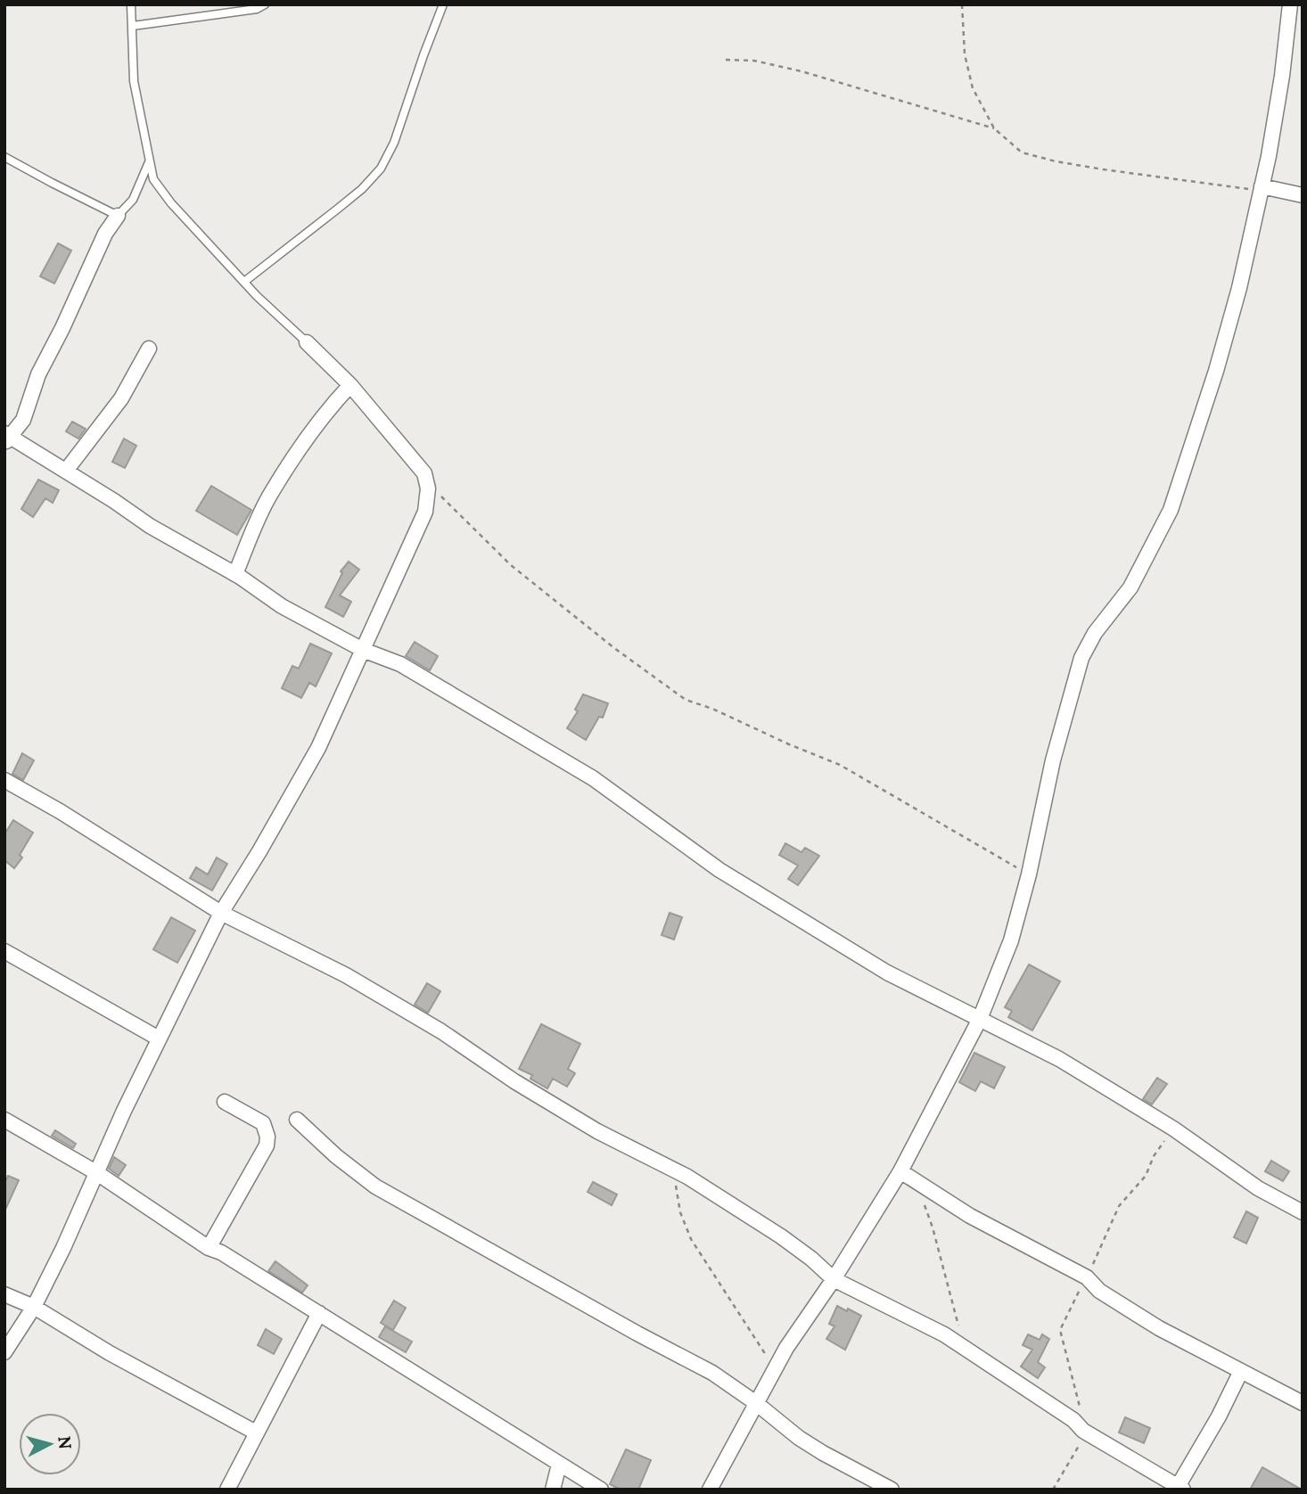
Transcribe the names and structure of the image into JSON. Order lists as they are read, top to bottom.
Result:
{
  "north": "right"
}
